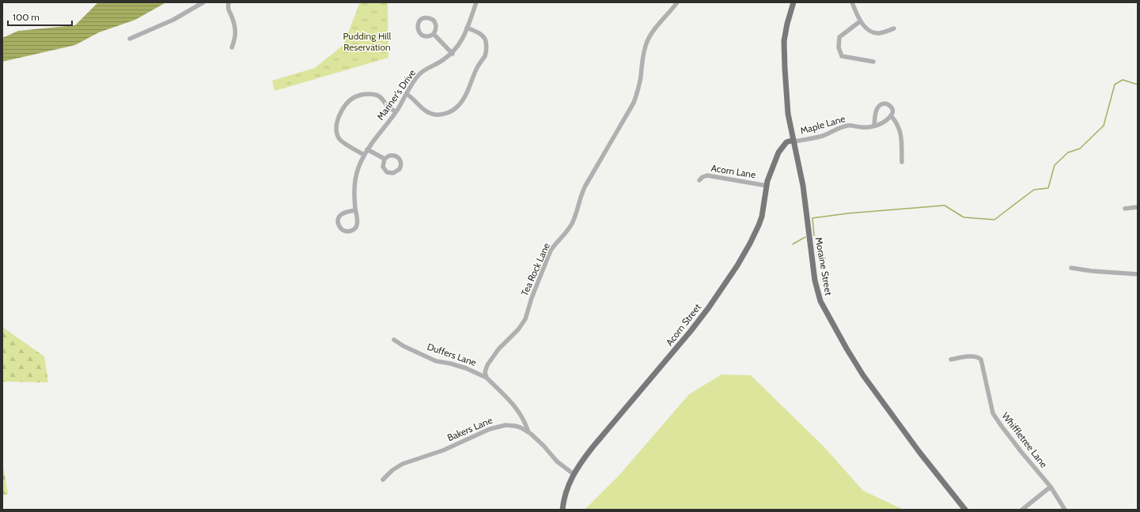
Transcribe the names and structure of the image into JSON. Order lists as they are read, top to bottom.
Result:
{
  "streets": {
    "main road": ["Moraine Street", "Acorn Street"],
    "street": [
      "Mariner's Drive",
      "Maple Lane",
      "Acorn Lane",
      "Tea Rock Lane",
      "Duffers Lane",
      "Bakers Lane",
      "Whiffletree Lane"
    ]
  },
  "crossings": [
    ["Maple Lane", "Moraine Street"],
    ["Maple Lane", "Acorn Street"],
    ["Acorn Lane", "Acorn Street"],
    ["Moraine Street", "Acorn Street"],
    ["Tea Rock Lane", "Duffers Lane"],
    ["Acorn Street", "Bakers Lane"]
  ],
  "parks": ["Pudding Hill Reservation"],
  "scale_bar": "100 m"
}
